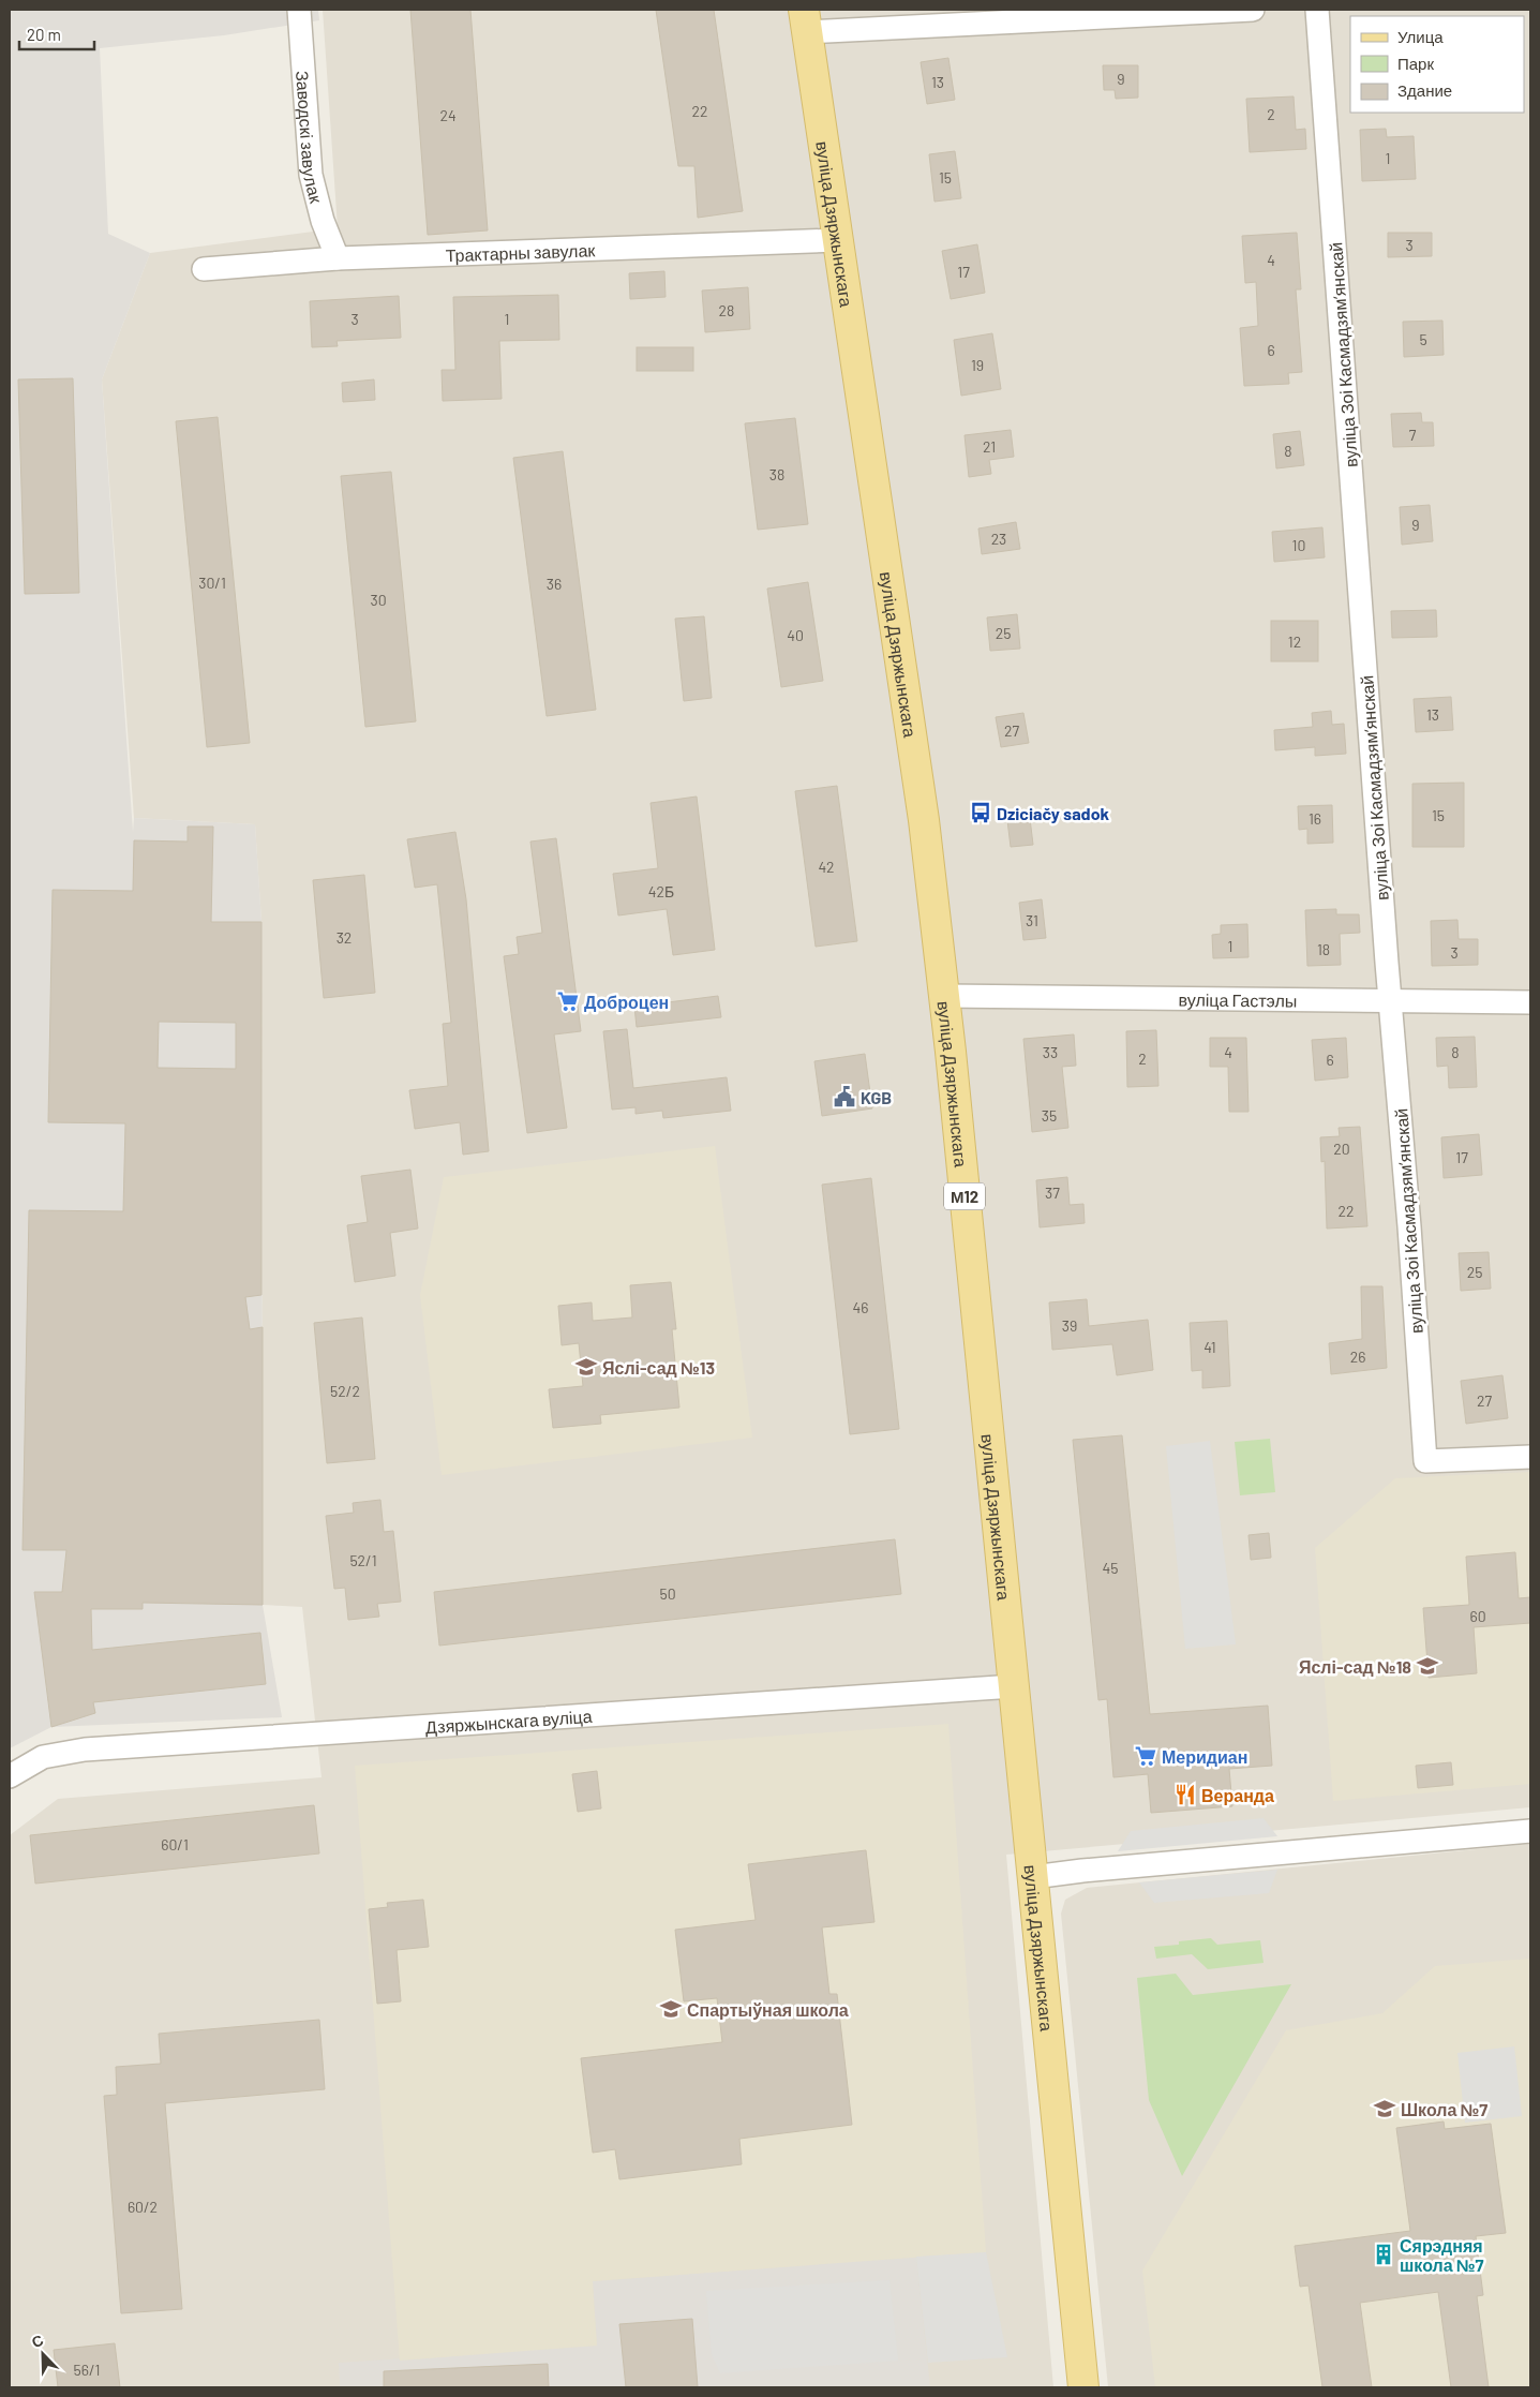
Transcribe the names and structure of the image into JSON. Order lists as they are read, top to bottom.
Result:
{
  "streets": {
    "main road": ["вуліца Дзяржынскага", "М12"],
    "street": [
      "Заводскі завулак",
      "Трактарны завулак",
      "вуліца Зоі Касмадзямʼянскай",
      "вуліца Гастэлы",
      "Дзяржынскага вуліца"
    ]
  },
  "crossings": [
    ["Заводскі завулак", "Трактарны завулак"],
    ["вуліца Дзяржынскага", "Трактарны завулак"],
    ["вуліца Дзяржынскага", "вуліца Гастэлы"],
    ["вуліца Дзяржынскага", "Дзяржынскага вуліца"],
    ["вуліца Зоі Касмадзямʼянскай", "вуліца Гастэлы"]
  ],
  "places": {
    "bus stop": ["Dziciačy sadok"],
    "supermarket": ["Доброцен", "Меридиан"],
    "public building": ["KGB"],
    "school or university": [
      "Яслі-сад №13",
      "Яслі-сад №18",
      "Спартыўная школа",
      "Школа №7"
    ],
    "restaurant": ["Веранда"],
    "building": ["Сярэдняя школа №7"]
  },
  "house_numbers": [
    "9",
    "13",
    "22",
    "2",
    "24",
    "1",
    "15",
    "3",
    "4",
    "17",
    "28",
    "3",
    "1",
    "5",
    "6",
    "19",
    "7",
    "21",
    "8",
    "38",
    "9",
    "23",
    "10",
    "30/1",
    "36",
    "30",
    "25",
    "40",
    "12",
    "13",
    "27",
    "15",
    "16",
    "42",
    "42Б",
    "31",
    "32",
    "1",
    "18",
    "3",
    "33",
    "4",
    "8",
    "2",
    "6",
    "35",
    "20",
    "17",
    "37",
    "22",
    "25",
    "46",
    "39",
    "41",
    "26",
    "52/2",
    "27",
    "52/1",
    "45",
    "50",
    "60",
    "60/1",
    "60/2",
    "56/1"
  ],
  "legend": ["Улица", "Парк", "Здание"],
  "scale_bar": "20 m",
  "north": "top left"
}
